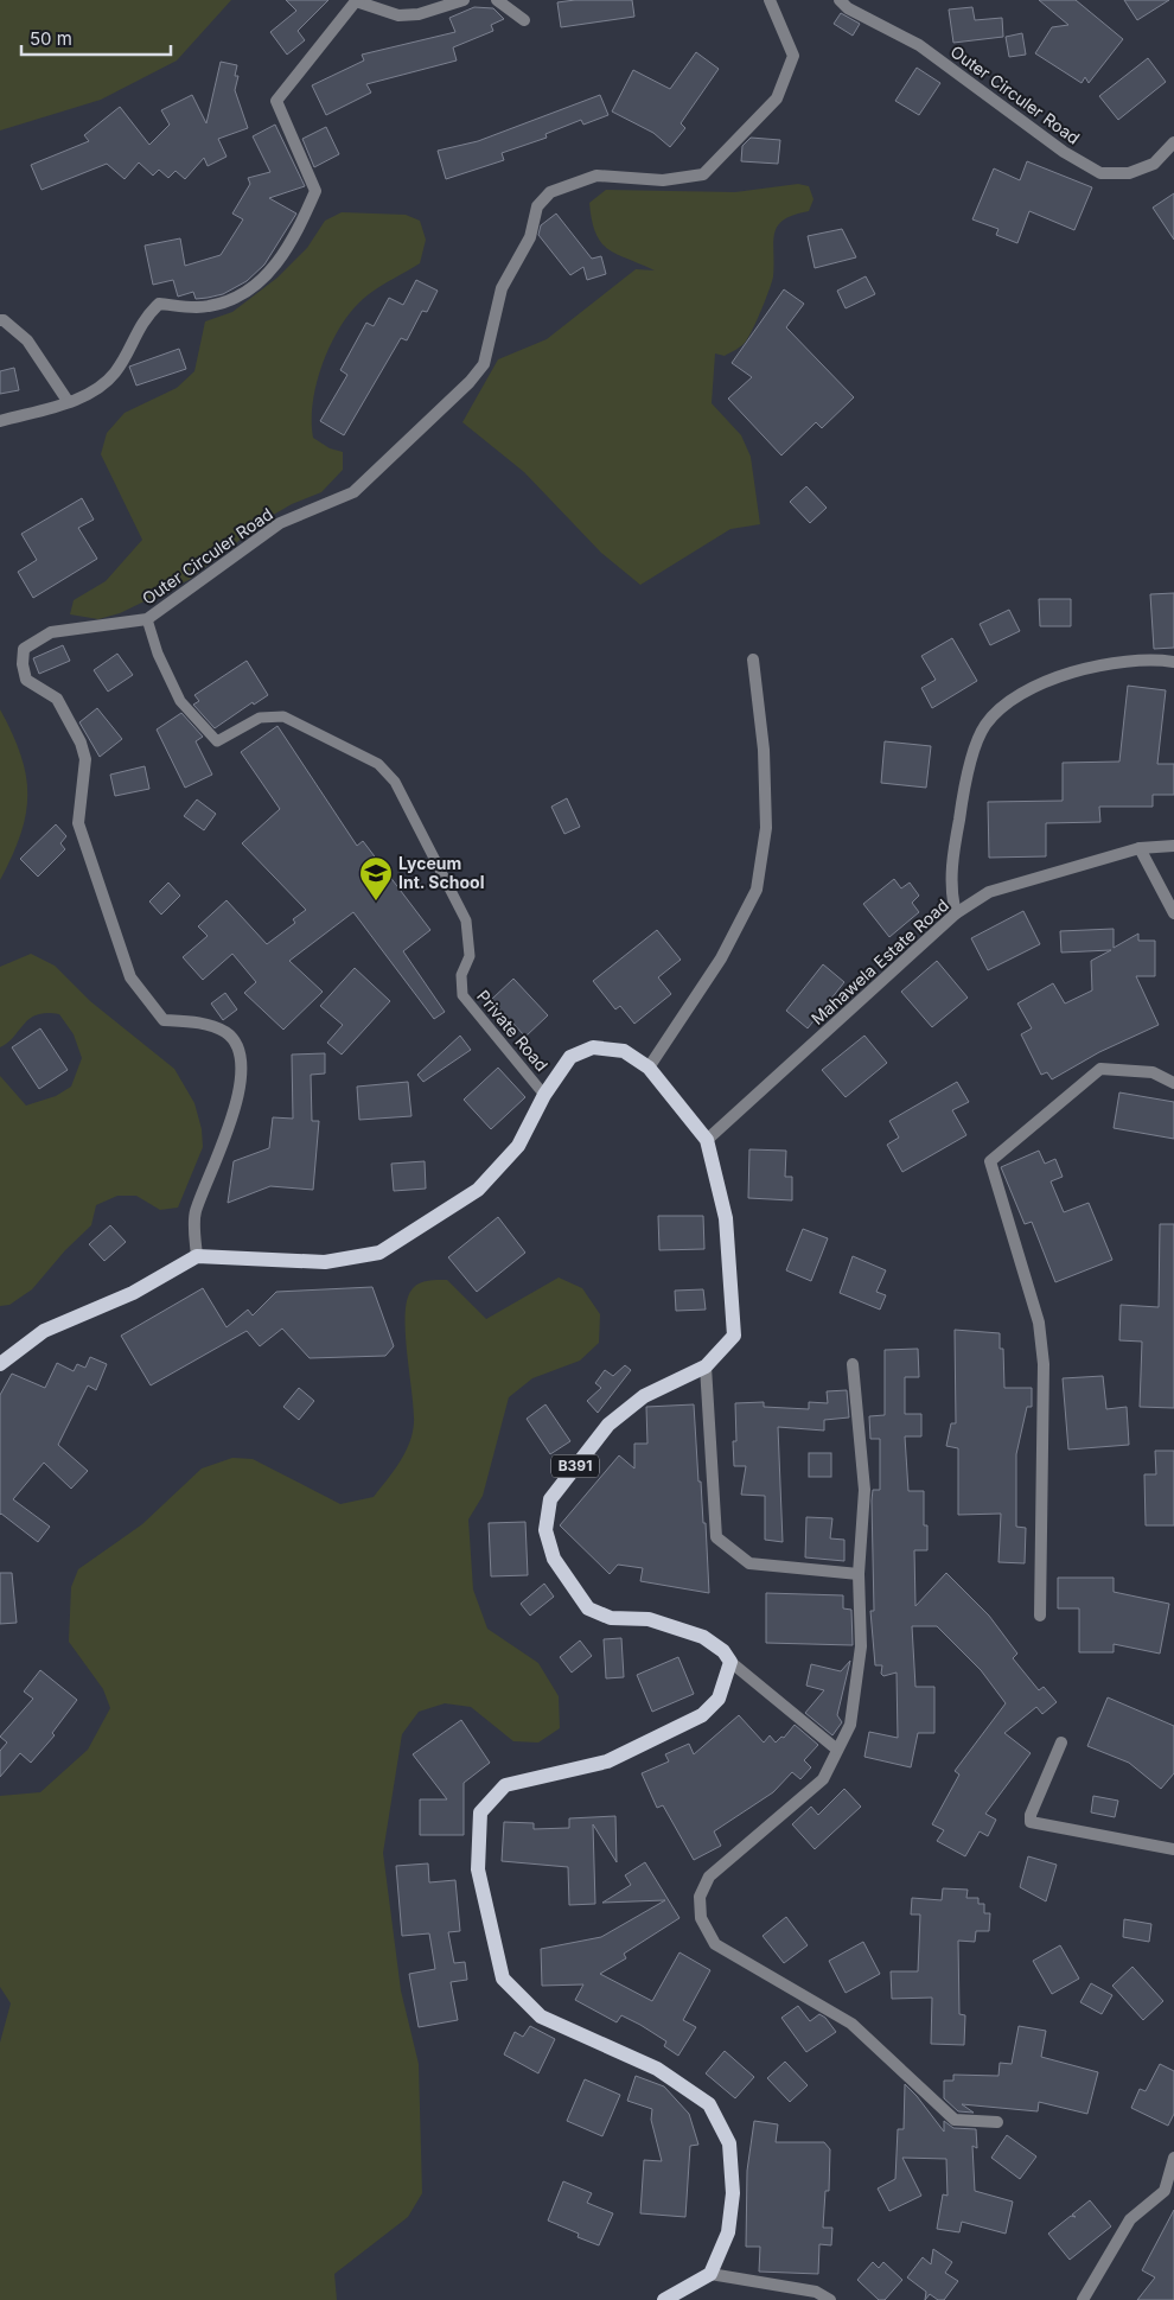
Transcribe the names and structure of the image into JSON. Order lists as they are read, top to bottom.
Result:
{
  "streets": {
    "main road": ["B391"],
    "street": ["Outer Circuler Road", "Mahawela Estate Road"],
    "lane": ["Private Road"]
  },
  "crossings": [
    ["Outer Circuler Road", "Private Road"],
    ["Outer Circuler Road", "B391"],
    ["Mahawela Estate Road", "B391"],
    ["Private Road", "B391"]
  ],
  "places": {
    "school or university": ["Lyceum Int. School"]
  },
  "scale_bar": "50 m"
}
